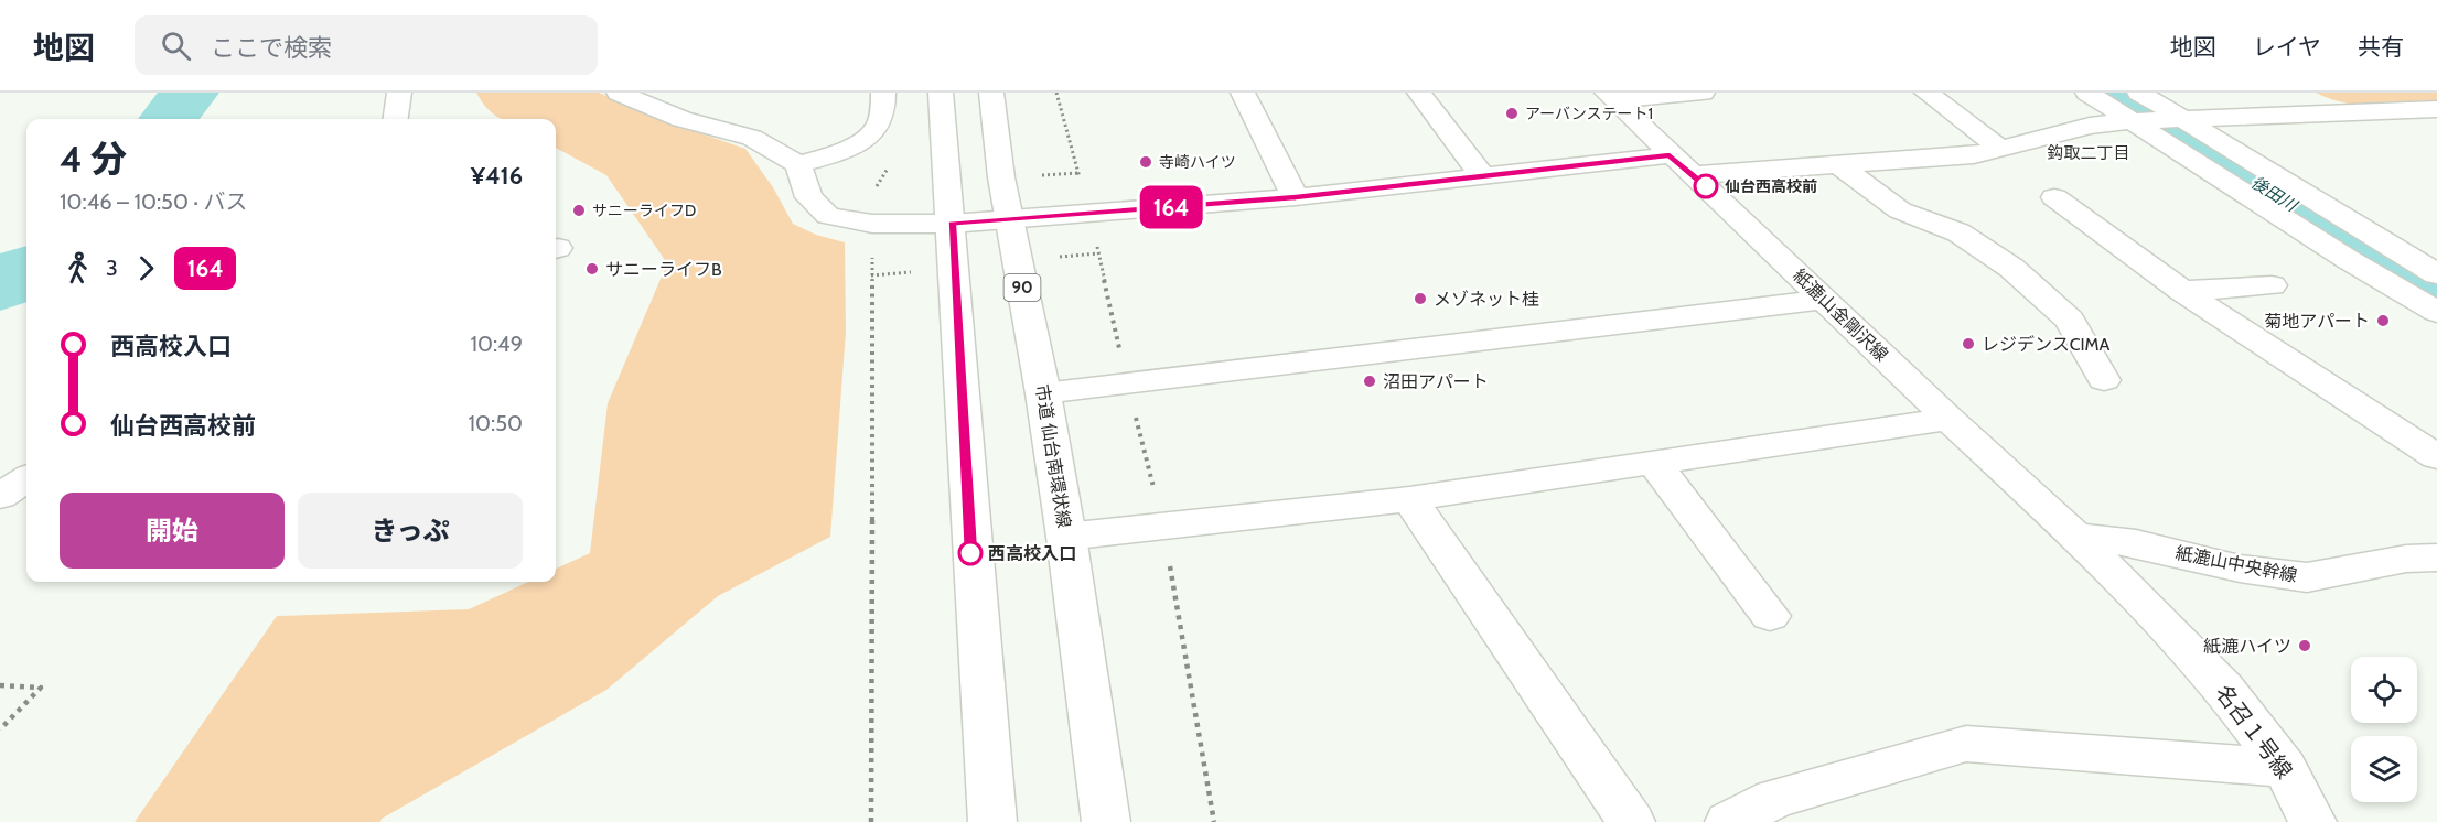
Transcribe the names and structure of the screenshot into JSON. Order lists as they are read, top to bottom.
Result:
{
  "streets": {
    "street": [
      "90",
      "紙漉山金剛沢線",
      "市道 仙台南環状線",
      "紙漉山中央幹線",
      "名召１号線"
    ]
  },
  "crossings": [
    ["紙漉山金剛沢線", "紙漉山中央幹線"],
    ["紙漉山金剛沢線", "名召１号線"],
    ["紙漉山中央幹線", "名召１号線"]
  ],
  "districts": ["鈎取二丁目"],
  "water": ["後田川"],
  "places": [
    "アーバンステート1",
    "寺崎ハイツ",
    "仙台西高校前",
    "サニーライフD",
    "サニーライフB",
    "メゾネット桂",
    "菊地アパート",
    "レジデンスCIMA",
    "沼田アパート",
    "西高校入口",
    "紙漉ハイツ"
  ],
  "lines": ["bus line 164"],
  "page": {
    "header": "地図",
    "search": "ここで検索",
    "nav": ["地図", "レイヤ", "共有"],
    "on_map": "164",
    "heading": ["4 分", "10:46 – 10:50 · バス", "¥416"],
    "legs": ["3", "164"],
    "list": [
      {
        "name": "西高校入口",
        "value": "10:49"
      },
      {
        "name": "仙台西高校前",
        "value": "10:50"
      }
    ],
    "buttons": ["開始", "きっぷ"]
  }
}
